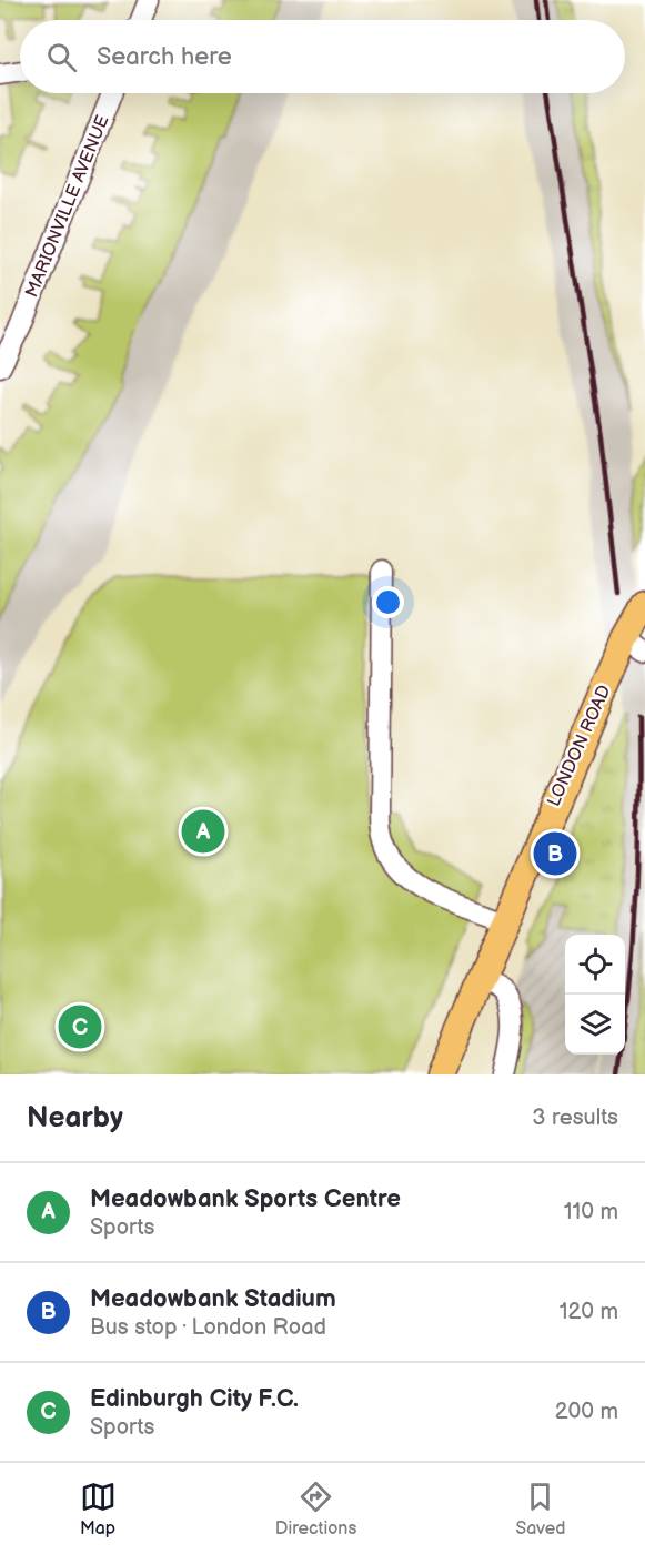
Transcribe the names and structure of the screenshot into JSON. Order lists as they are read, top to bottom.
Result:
{
  "streets": {
    "main road": ["LONDON ROAD"],
    "street": ["MARIONVILLE AVENUE"]
  },
  "page": {
    "search": "Search here",
    "pins": ["A", "B", "C"],
    "heading": ["Nearby", "3 results"],
    "list": [
      {
        "mark": "A",
        "name": "Meadowbank Sports Centre",
        "note": "Sports",
        "value": "110 m"
      },
      {
        "mark": "B",
        "name": "Meadowbank Stadium",
        "note": "Bus stop · London Road",
        "value": "120 m"
      },
      {
        "mark": "C",
        "name": "Edinburgh City F.C.",
        "note": "Sports",
        "value": "200 m"
      }
    ],
    "nav": ["Map", "Directions", "Saved"]
  }
}
